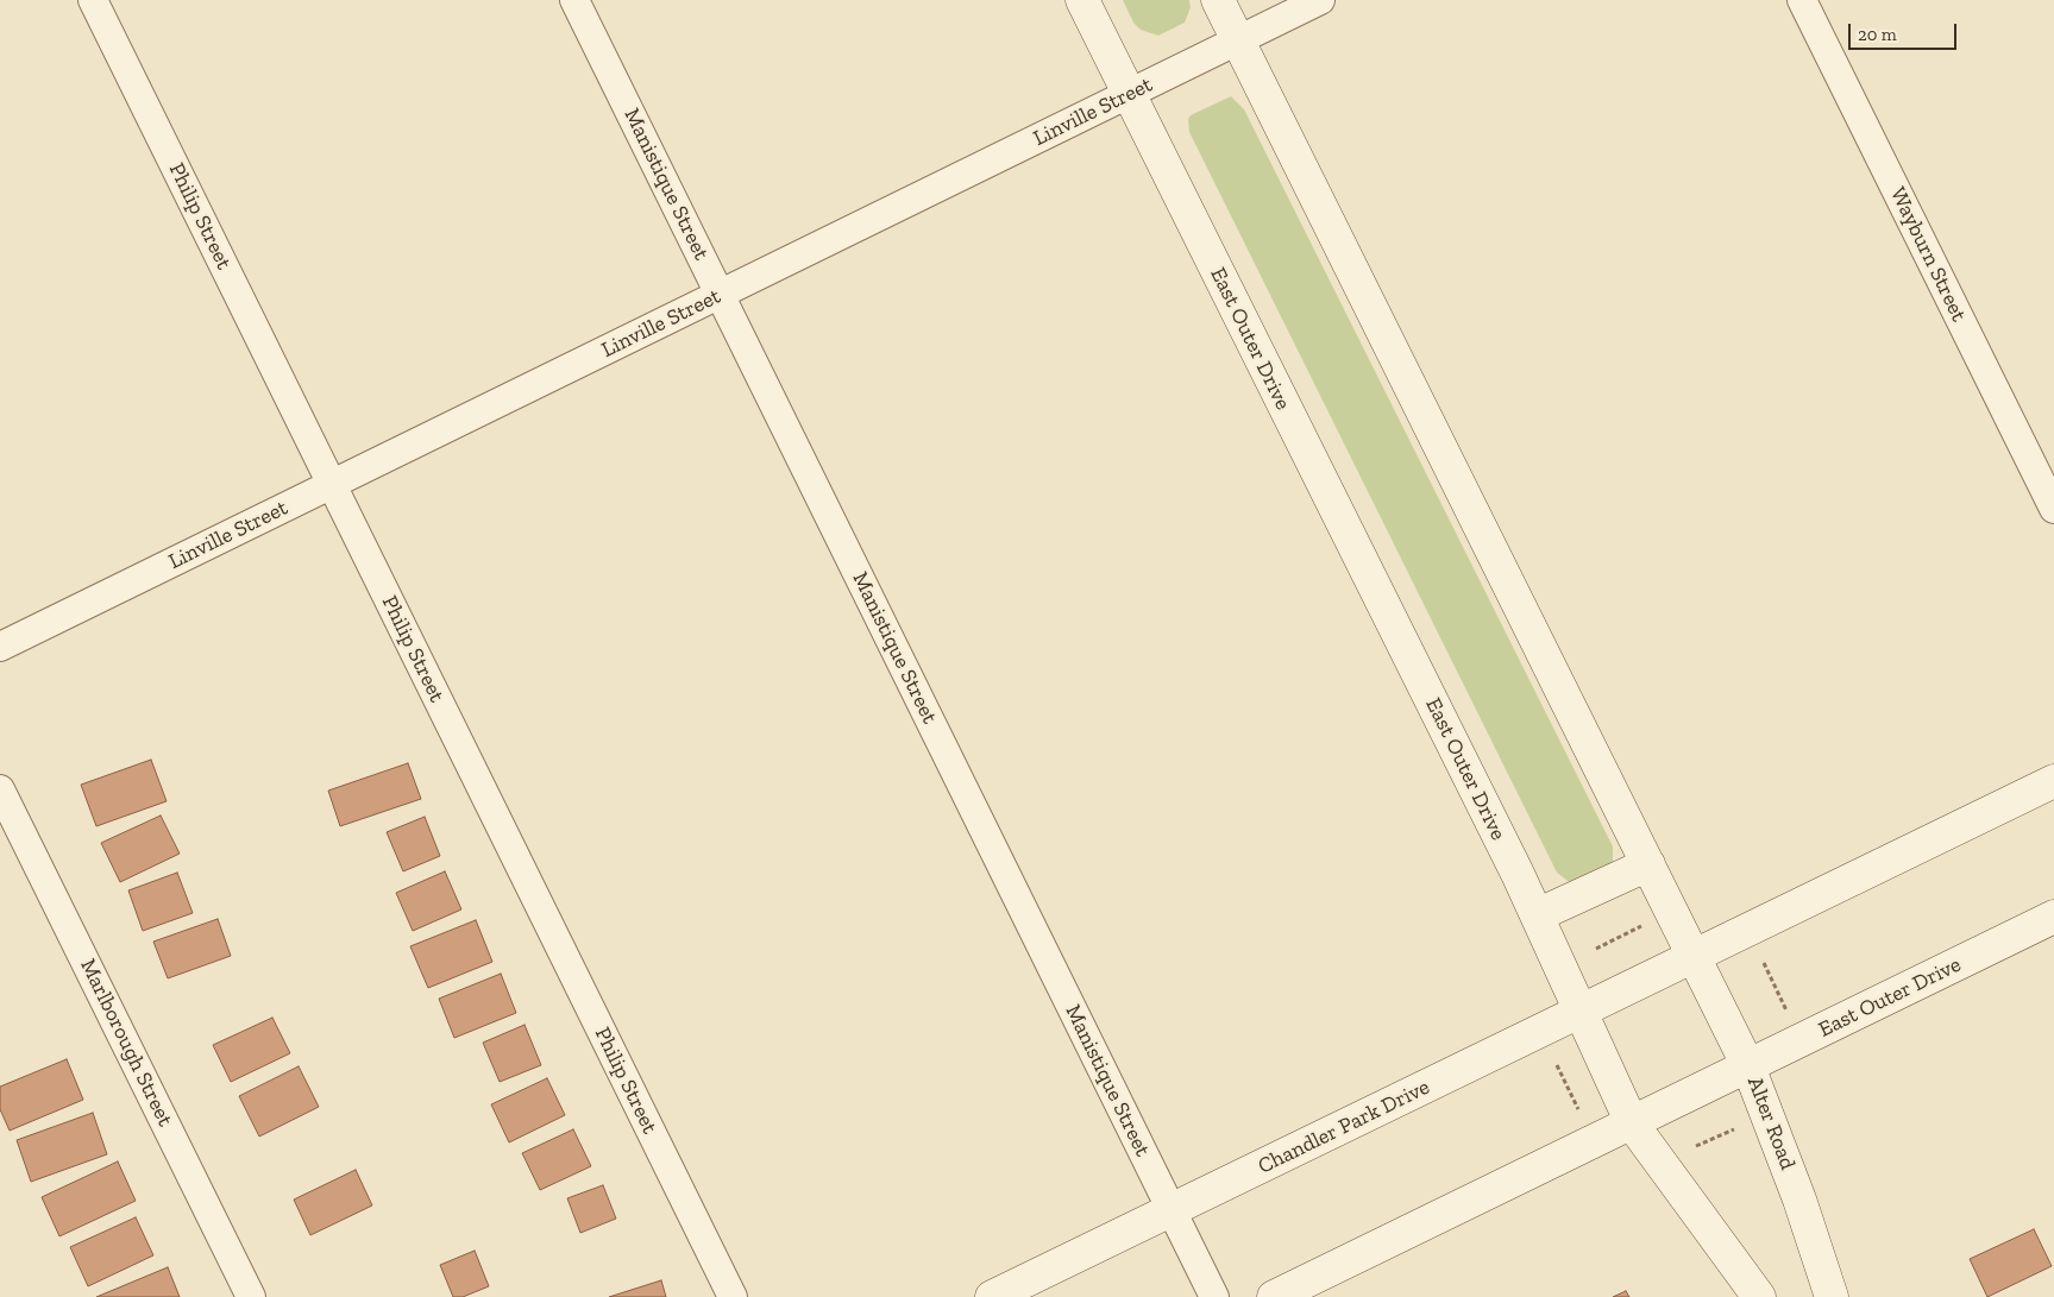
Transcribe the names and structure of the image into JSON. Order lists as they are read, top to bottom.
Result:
{
  "streets": {
    "street": [
      "Linville Street",
      "Manistique Street",
      "Philip Street",
      "Wayburn Street",
      "East Outer Drive",
      "Marlborough Street",
      "Alter Road",
      "Chandler Park Drive"
    ]
  },
  "crossings": [
    ["Linville Street", "Manistique Street"],
    ["Linville Street", "Philip Street"],
    ["Linville Street", "East Outer Drive"],
    ["Manistique Street", "Chandler Park Drive"],
    ["East Outer Drive", "Alter Road"],
    ["East Outer Drive", "Chandler Park Drive"],
    ["Alter Road", "Chandler Park Drive"]
  ],
  "scale_bar": "20 m"
}
